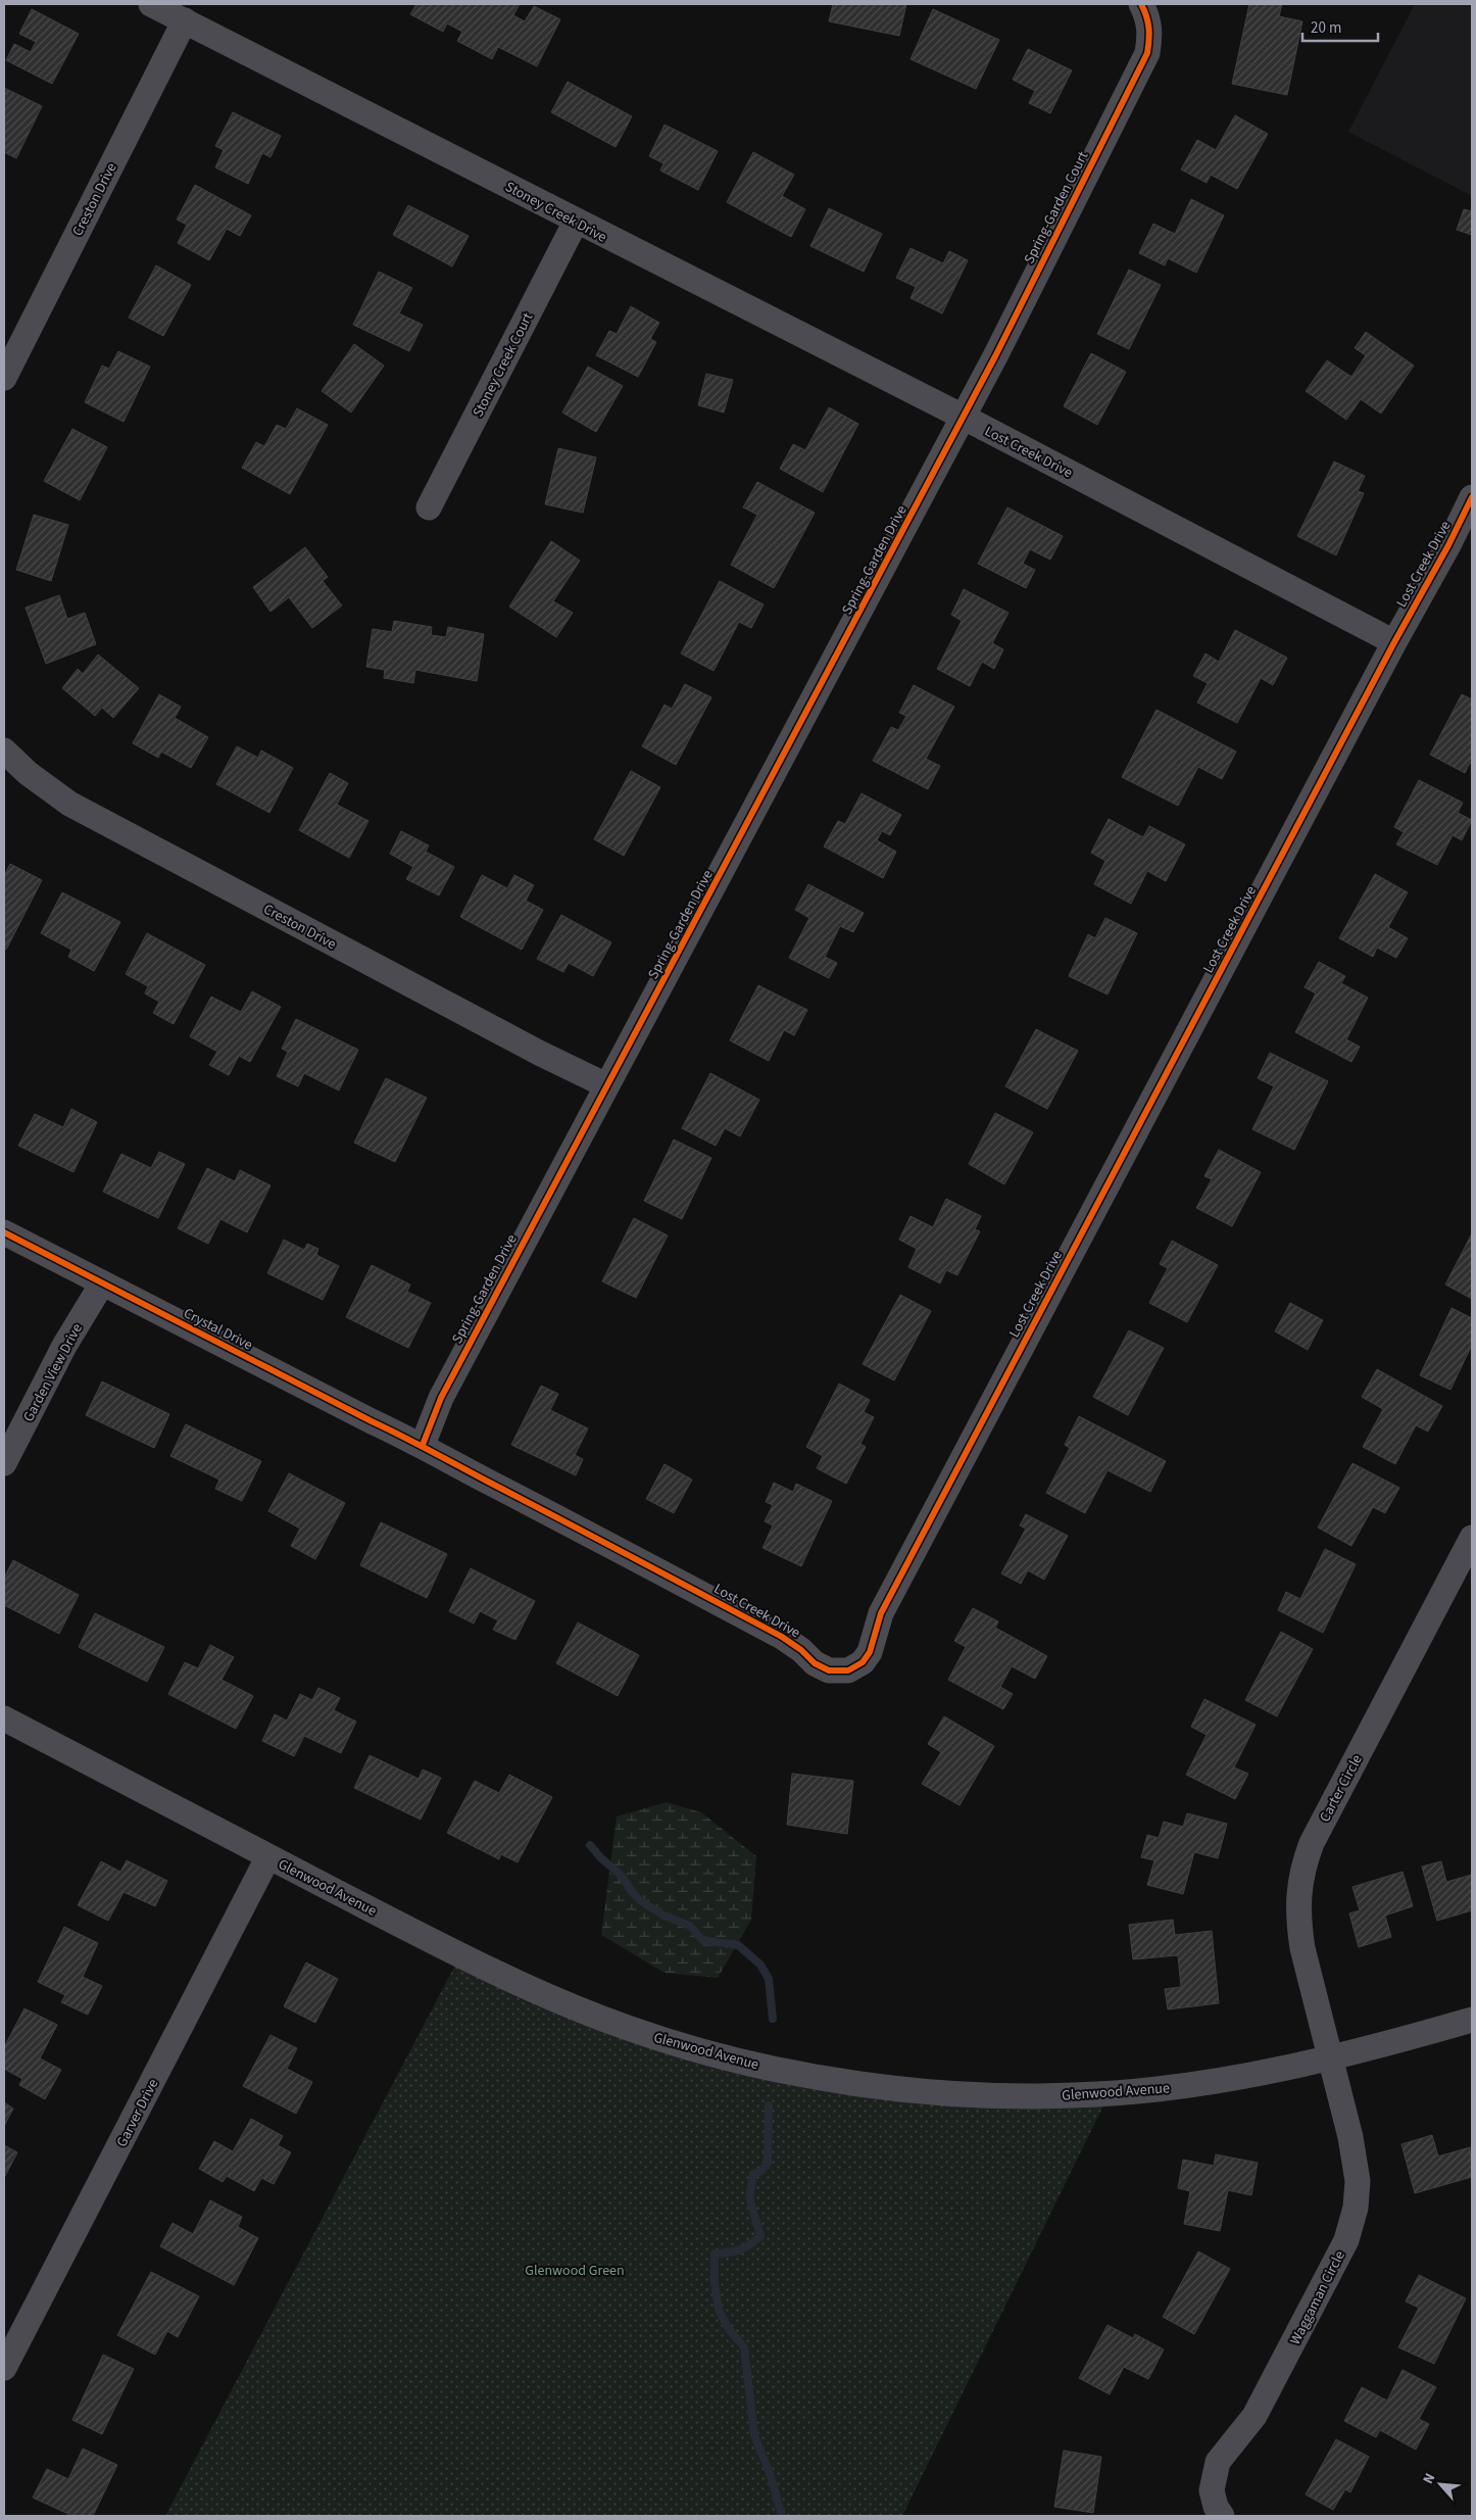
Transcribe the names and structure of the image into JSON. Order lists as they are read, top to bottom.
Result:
{
  "streets": {
    "street": [
      "Creston Drive",
      "Spring-Garden Court",
      "Stoney Creek Drive",
      "Stoney Creek Court",
      "Lost Creek Drive",
      "Spring-Garden Drive",
      "Crystal Drive",
      "Garden View Drive",
      "Carter Circle",
      "Glenwood Avenue",
      "Garver Drive",
      "Waggaman Circle"
    ]
  },
  "crossings": [
    ["Creston Drive", "Stoney Creek Drive"],
    ["Creston Drive", "Spring-Garden Drive"],
    ["Spring-Garden Court", "Stoney Creek Drive"],
    ["Spring-Garden Court", "Lost Creek Drive"],
    ["Spring-Garden Court", "Spring-Garden Drive"],
    ["Stoney Creek Drive", "Stoney Creek Court"],
    ["Stoney Creek Drive", "Lost Creek Drive"],
    ["Stoney Creek Drive", "Spring-Garden Drive"],
    ["Lost Creek Drive", "Spring-Garden Drive"],
    ["Lost Creek Drive", "Crystal Drive"],
    ["Spring-Garden Drive", "Crystal Drive"],
    ["Crystal Drive", "Garden View Drive"],
    ["Carter Circle", "Glenwood Avenue"],
    ["Carter Circle", "Waggaman Circle"],
    ["Glenwood Avenue", "Garver Drive"],
    ["Glenwood Avenue", "Waggaman Circle"]
  ],
  "parks": ["Glenwood Green"],
  "scale_bar": "20 m",
  "north": "top left"
}
